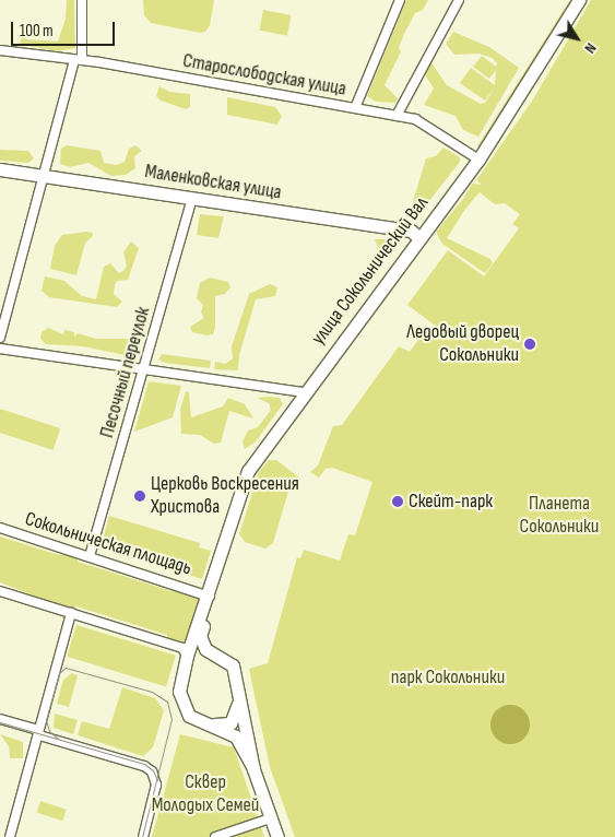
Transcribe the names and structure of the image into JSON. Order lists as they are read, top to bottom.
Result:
{
  "streets": {
    "main road": ["Маленковская улица", "улица Сокольнический Вал"],
    "street": ["Старослободская улица", "Песочный переулок", "Сокольническая площадь"]
  },
  "crossings": [
    ["Старослободская улица", "улица Сокольнический Вал"],
    ["Маленковская улица", "улица Сокольнический Вал"],
    ["Маленковская улица", "Песочный переулок"],
    ["улица Сокольнический Вал", "Сокольническая площадь"],
    ["Песочный переулок", "Сокольническая площадь"]
  ],
  "parks": ["Планета Сокольники", "парк Сокольники", "Сквер Молодых Семей"],
  "places": ["Ледовый дворец Сокольники", "Церковь Воскресения Христова", "Скейт-парк"],
  "scale_bar": "100 m",
  "north": "bottom right"
}
